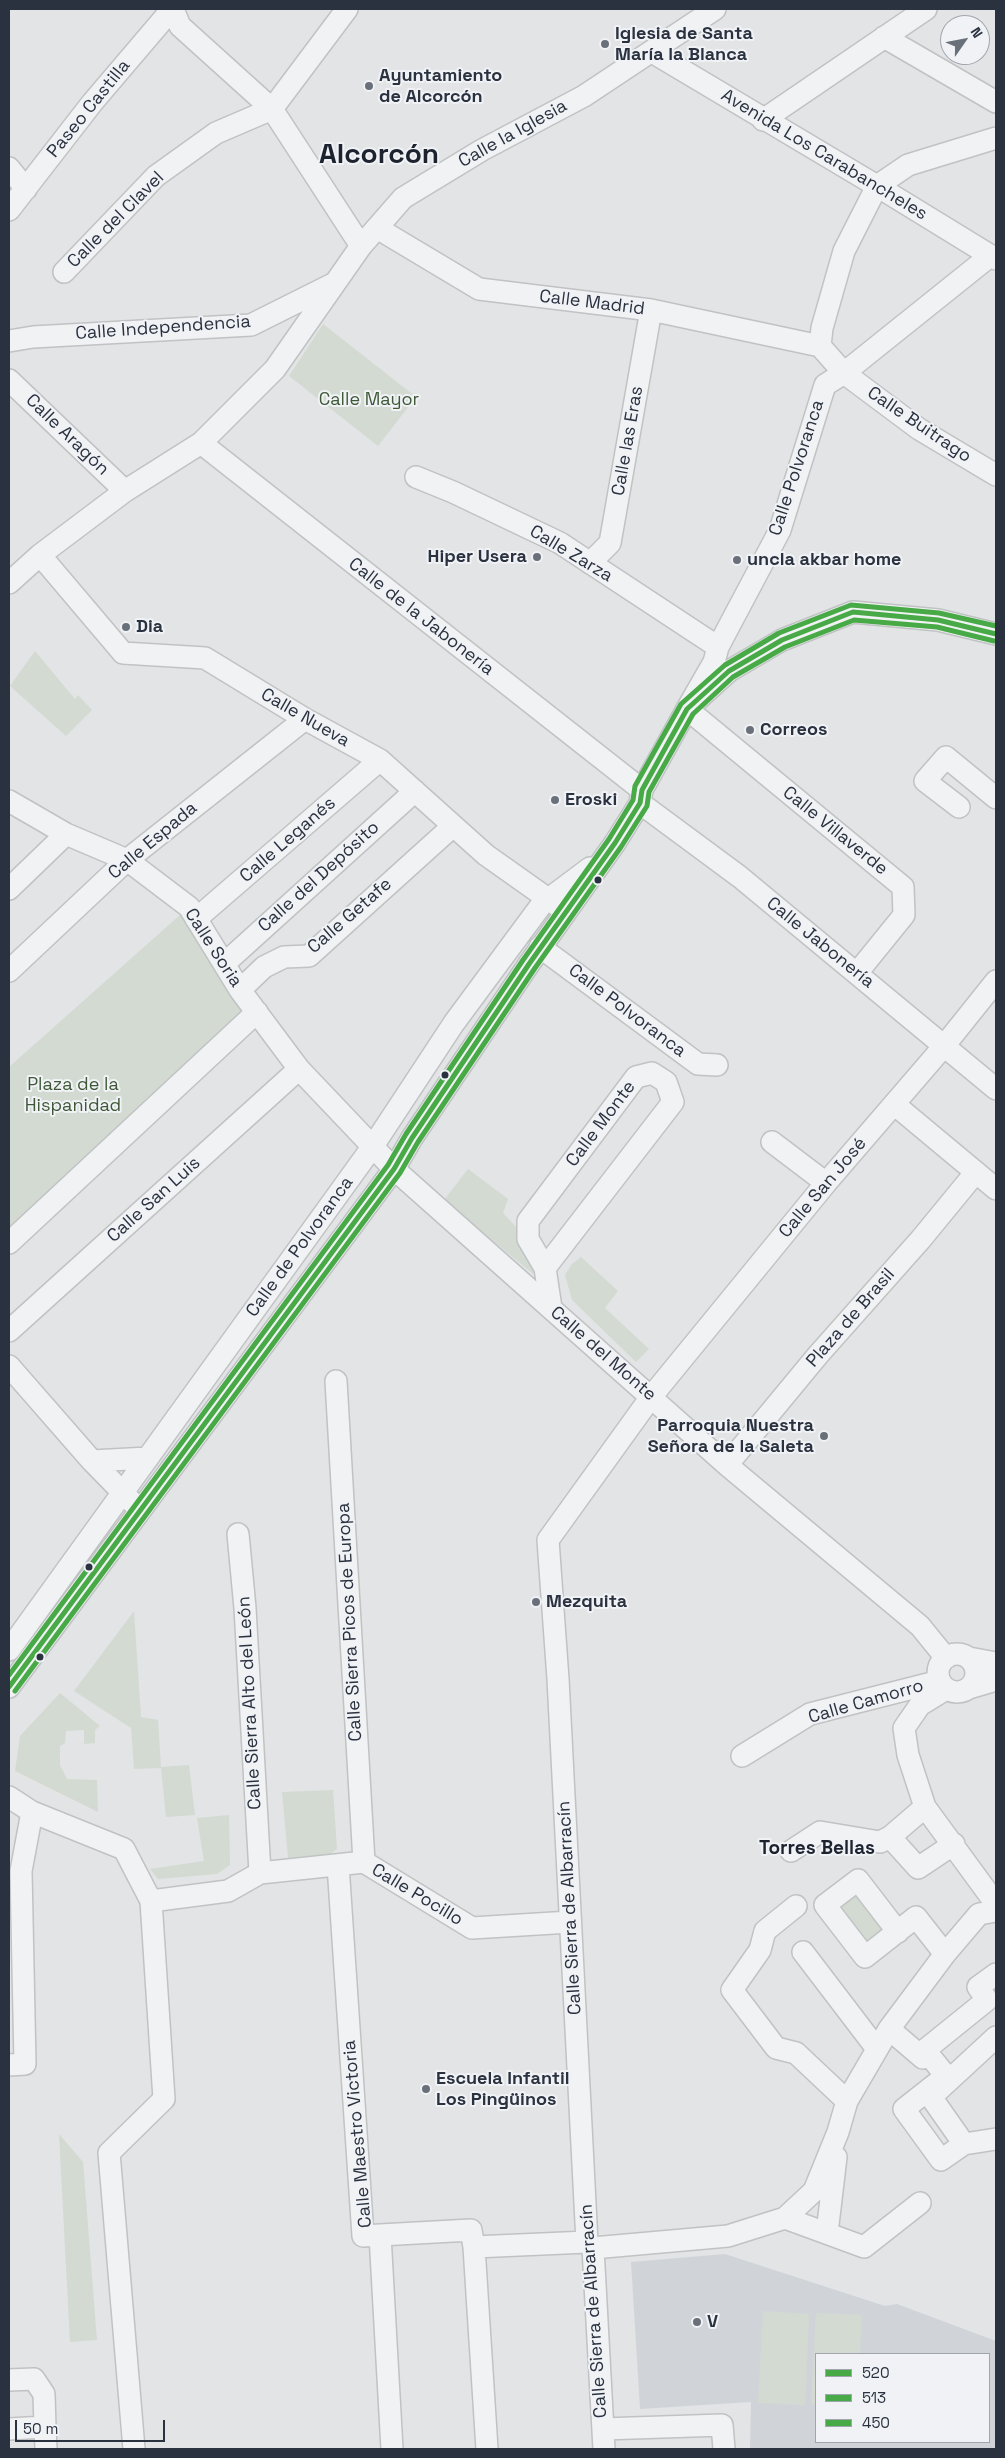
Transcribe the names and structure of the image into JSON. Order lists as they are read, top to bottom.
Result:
{
  "streets": {
    "street": [
      "Paseo Castilla",
      "Calle la Iglesia",
      "Avenida Los Carabancheles",
      "Calle del Clavel",
      "Calle Madrid",
      "Calle Independencia",
      "Calle Buitrago",
      "Calle Aragón",
      "Calle las Eras",
      "Calle Polvoranca",
      "Calle Zarza",
      "Calle de la Jabonería",
      "Calle Nueva",
      "Calle Villaverde",
      "Calle Leganés",
      "Calle Espada",
      "Calle del Depósito",
      "Calle Getafe",
      "Calle Jabonería",
      "Calle Soria",
      "Calle Monte",
      "Calle San José",
      "Calle San Luis",
      "Calle de Polvoranca",
      "Plaza de Brasil",
      "Calle del Monte",
      "Calle Sierra Picos de Europa",
      "Calle Camorro",
      "Calle Sierra Alto del León",
      "Calle Pocillo",
      "Calle Sierra de Albarracín",
      "Calle Maestro Victoria"
    ]
  },
  "crossings": [
    ["Calle la Iglesia", "Avenida Los Carabancheles"],
    ["Calle la Iglesia", "Calle Madrid"],
    ["Calle Madrid", "Calle las Eras"],
    ["Calle Buitrago", "Calle Polvoranca"],
    ["Calle las Eras", "Calle Zarza"],
    ["Calle Polvoranca", "Calle Zarza"],
    ["Calle Polvoranca", "Calle Villaverde"],
    ["Calle Polvoranca", "Calle de Polvoranca"],
    ["Calle de la Jabonería", "Calle Jabonería"],
    ["Calle de la Jabonería", "Calle de Polvoranca"],
    ["Calle Nueva", "Calle Leganés"],
    ["Calle Nueva", "Calle Espada"],
    ["Calle Nueva", "Calle del Depósito"],
    ["Calle Nueva", "Calle Getafe"],
    ["Calle Nueva", "Calle de Polvoranca"],
    ["Calle Villaverde", "Calle Jabonería"],
    ["Calle Villaverde", "Calle de Polvoranca"],
    ["Calle Leganés", "Calle Soria"],
    ["Calle Espada", "Calle Soria"],
    ["Calle del Depósito", "Calle Soria"],
    ["Calle Getafe", "Calle Soria"],
    ["Calle Jabonería", "Calle San José"],
    ["Calle Jabonería", "Calle de Polvoranca"],
    ["Calle Soria", "Calle San Luis"],
    ["Calle Soria", "Calle del Monte"],
    ["Calle Monte", "Calle del Monte"],
    ["Calle San José", "Calle del Monte"],
    ["Calle San José", "Calle Sierra de Albarracín"],
    ["Calle San Luis", "Calle del Monte"],
    ["Calle de Polvoranca", "Calle del Monte"],
    ["Plaza de Brasil", "Calle del Monte"],
    ["Calle del Monte", "Calle Camorro"],
    ["Calle del Monte", "Calle Sierra de Albarracín"],
    ["Calle Sierra Picos de Europa", "Calle Pocillo"],
    ["Calle Sierra Alto del León", "Calle Pocillo"],
    ["Calle Pocillo", "Calle Sierra de Albarracín"],
    ["Calle Pocillo", "Calle Maestro Victoria"]
  ],
  "districts": ["Alcorcón", "Torres Bellas"],
  "parks": ["Calle Mayor", "Plaza de la Hispanidad"],
  "places": [
    "Iglesia de Santa María la Blanca",
    "Ayuntamiento de Alcorcón",
    "Hiper Usera",
    "uncla akbar home",
    "Dia",
    "Correos",
    "Eroski",
    "Parroquia Nuestra Señora de la Saleta",
    "Mezquita",
    "Escuela Infantil Los Pingüinos",
    "V"
  ],
  "lines": ["transit line 450", "transit line 520", "transit line 513"],
  "legend": ["520", "513", "450"],
  "scale_bar": "50 m",
  "north": "top right"
}
